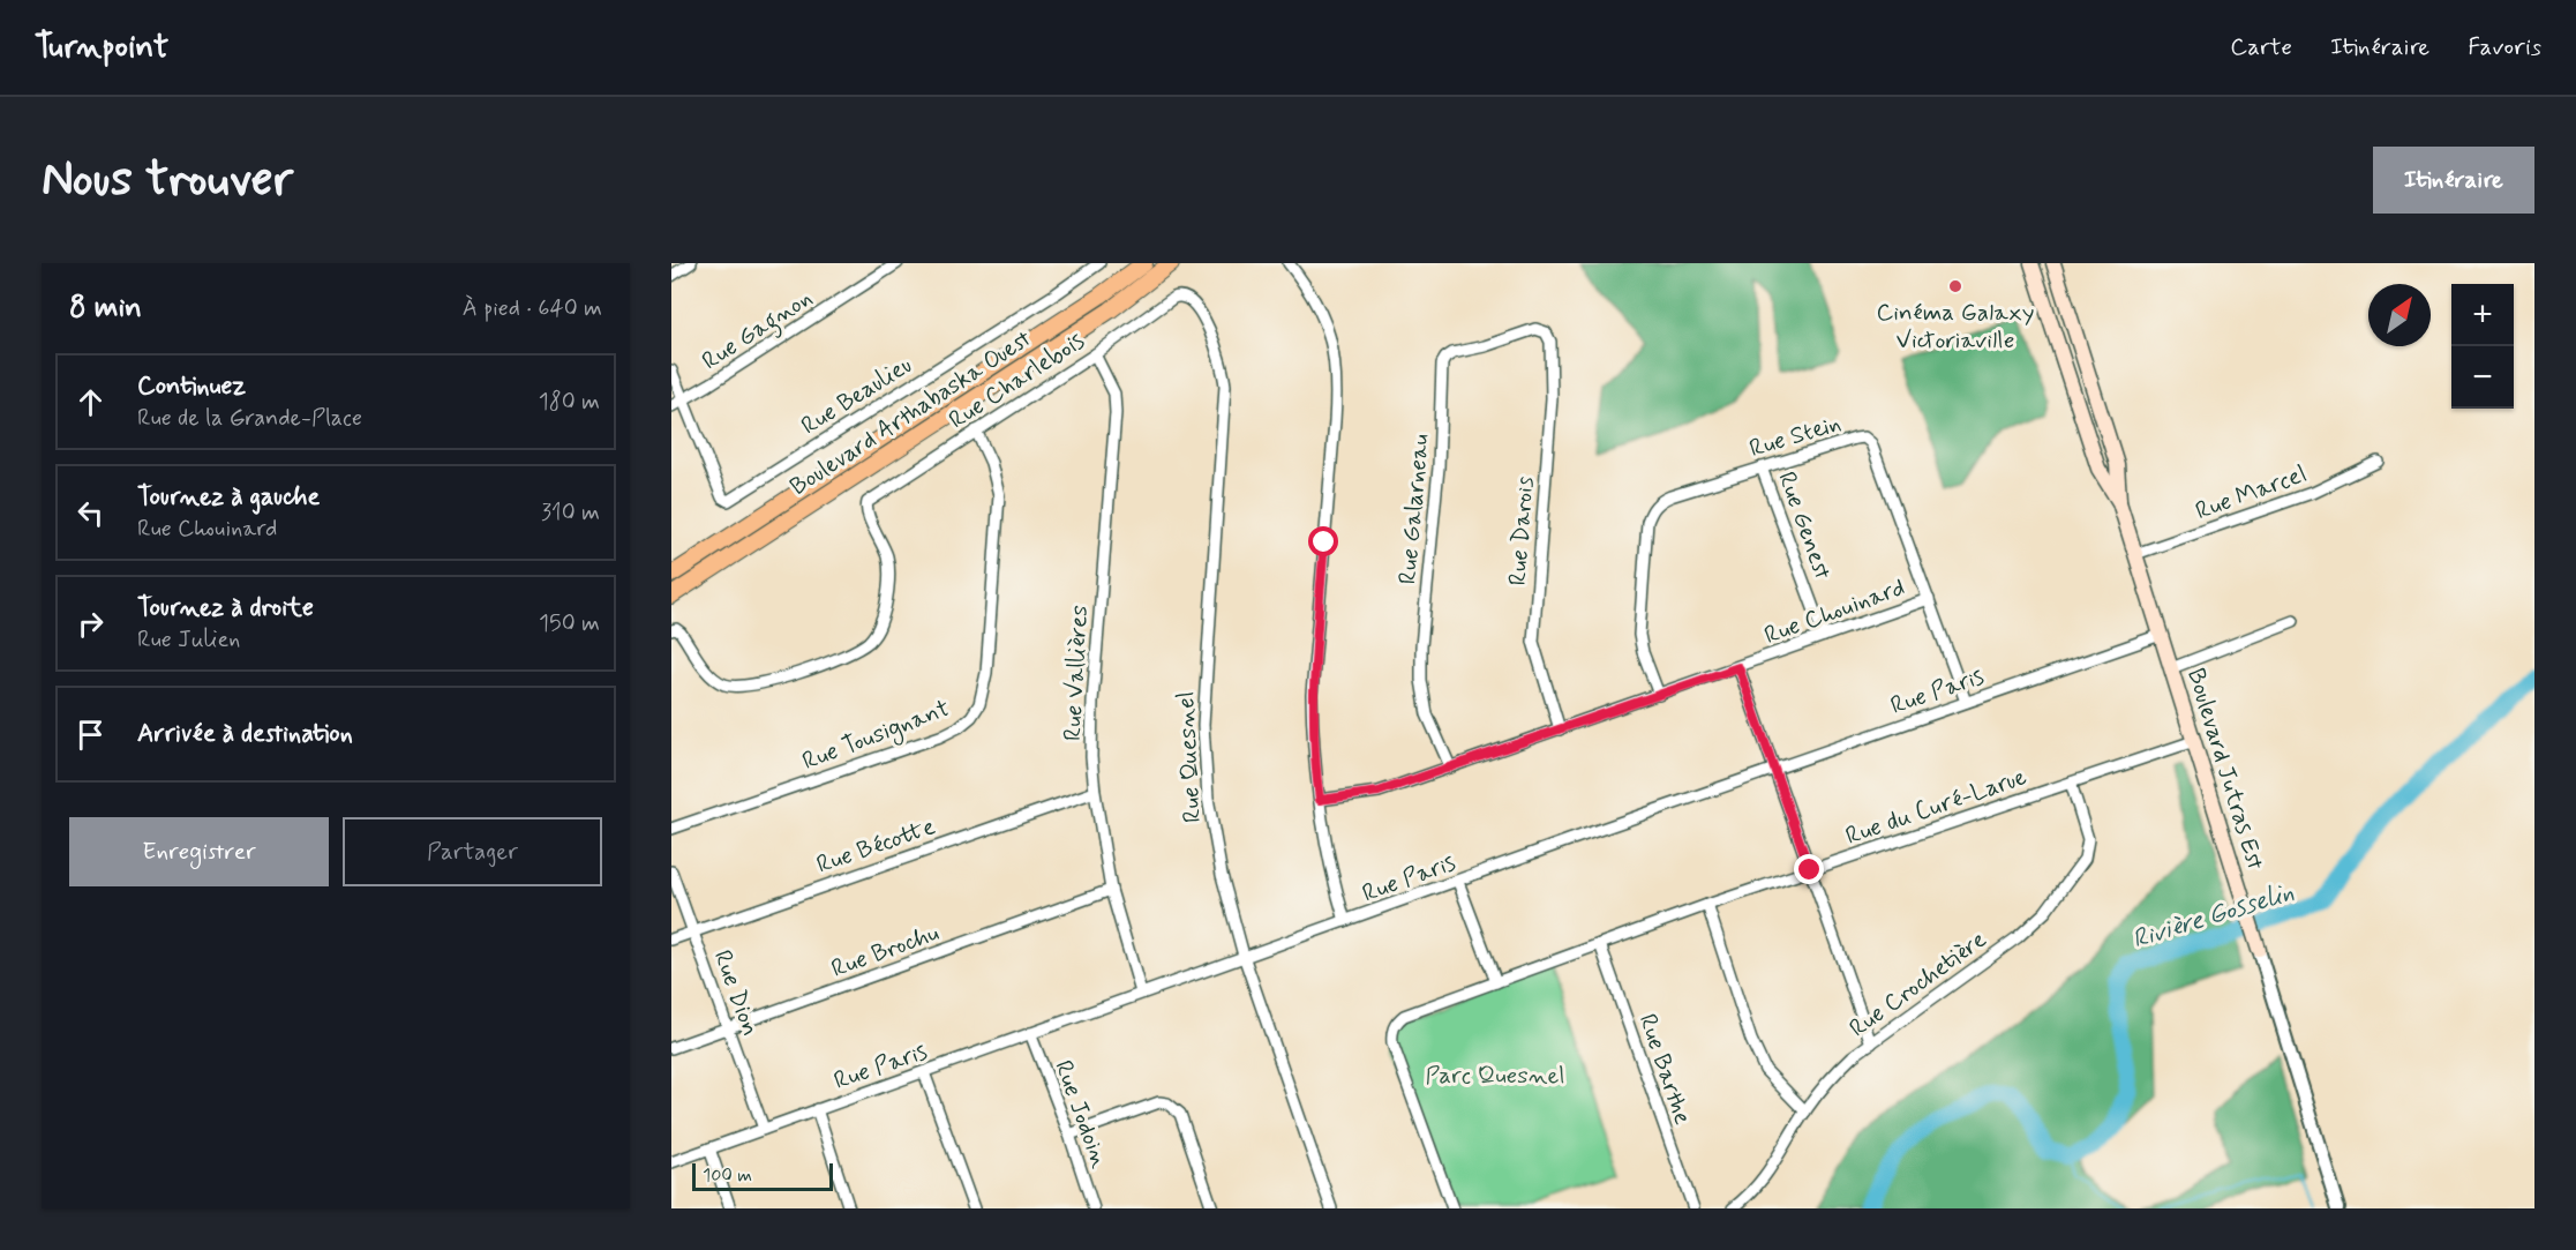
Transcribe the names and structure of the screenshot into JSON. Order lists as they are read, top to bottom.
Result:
{
  "streets": {
    "main road": ["Boulevard Arthabaska Ouest", "Boulevard Jutras Est"],
    "street": [
      "Rue Gagnon",
      "Rue Charlebois",
      "Rue Beaulieu",
      "Rue Stein",
      "Rue Marcel",
      "Rue Galarneau",
      "Rue Genest",
      "Rue Darois",
      "Rue Chouinard",
      "Rue Vallières",
      "Rue Paris",
      "Rue Tousignant",
      "Rue Quesnel",
      "Rue du Curé-Larue",
      "Rue Bécotte",
      "Rue Brochu",
      "Rue Crochetière",
      "Rue Dion",
      "Rue Barthe",
      "Rue Jodoin"
    ]
  },
  "crossings": [
    ["Rue Gagnon", "Rue Beaulieu"],
    ["Rue Charlebois", "Rue Vallières"],
    ["Rue Charlebois", "Rue Tousignant"],
    ["Rue Charlebois", "Rue Quesnel"],
    ["Rue Stein", "Rue Genest"],
    ["Rue Stein", "Rue Chouinard"],
    ["Rue Stein", "Rue Paris"],
    ["Rue Marcel", "Boulevard Jutras Est"],
    ["Rue Galarneau", "Rue Darois"],
    ["Rue Galarneau", "Rue Chouinard"],
    ["Rue Genest", "Rue Chouinard"],
    ["Rue Darois", "Rue Chouinard"],
    ["Rue Vallières", "Rue Paris"],
    ["Rue Vallières", "Rue Bécotte"],
    ["Rue Vallières", "Rue Brochu"],
    ["Rue Paris", "Rue Quesnel"],
    ["Rue Paris", "Boulevard Jutras Est"],
    ["Rue Paris", "Rue Dion"],
    ["Rue Paris", "Rue Jodoin"],
    ["Boulevard Jutras Est", "Rue du Curé-Larue"],
    ["Rue du Curé-Larue", "Rue Crochetière"],
    ["Rue du Curé-Larue", "Rue Barthe"],
    ["Rue Bécotte", "Rue Dion"],
    ["Rue Brochu", "Rue Dion"]
  ],
  "water": ["Rivière Gosselin"],
  "parks": ["Parc Quesnel"],
  "places": ["Cinéma Galaxy Victoriaville"],
  "scale_bar": "100 m",
  "north": "top right",
  "page": {
    "header": "Turnpoint",
    "nav": ["Carte", "Itinéraire", "Favoris"],
    "buttons": [
      "Itinéraire",
      ["Enregistrer", "Partager"]
    ],
    "title": "Nous trouver",
    "heading": ["8 min", "À pied · 640 m"],
    "map_buttons": ["+", "−"],
    "list": [
      ["Continuez", "Rue de la Grande-Place", "180 m"],
      ["Tournez à gauche", "Rue Chouinard", "310 m"],
      ["Tournez à droite", "Rue Julien", "150 m"],
      "Arrivée à destination"
    ],
    "scale": "100 m"
  }
}
